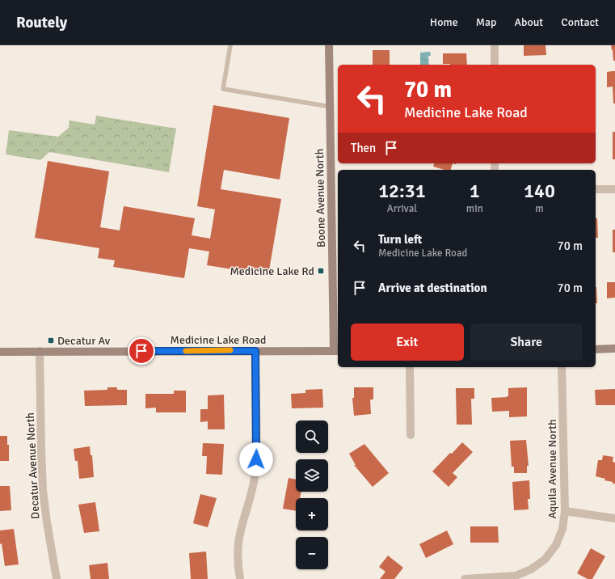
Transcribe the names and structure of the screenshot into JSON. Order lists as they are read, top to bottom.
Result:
{
  "streets": {
    "street": [
      "Boone Avenue North",
      "Medicine Lake Road",
      "Decatur Avenue North",
      "Aquila Avenue North"
    ]
  },
  "crossings": [
    ["Boone Avenue North", "Medicine Lake Road"],
    ["Medicine Lake Road", "Decatur Avenue North"]
  ],
  "places": {
    "transit": ["Medicine Lake Rd", "Decatur Av"]
  },
  "page": {
    "header": "Routely",
    "nav": [
      "Home",
      "Map",
      "About",
      "Contact"
    ],
    "turn": ["70 m", "Medicine Lake Road"],
    "then": "Then",
    "eta": [
      "12:31",
      "Arrival",
      "1",
      "min",
      "140",
      "m"
    ],
    "list": [
      {
        "name": "Turn left",
        "note": "Medicine Lake Road",
        "value": "70 m"
      },
      {
        "name": "Arrive at destination",
        "value": "70 m"
      }
    ],
    "buttons": ["Exit", "Share"],
    "map_buttons": ["+", "−"]
  }
}
